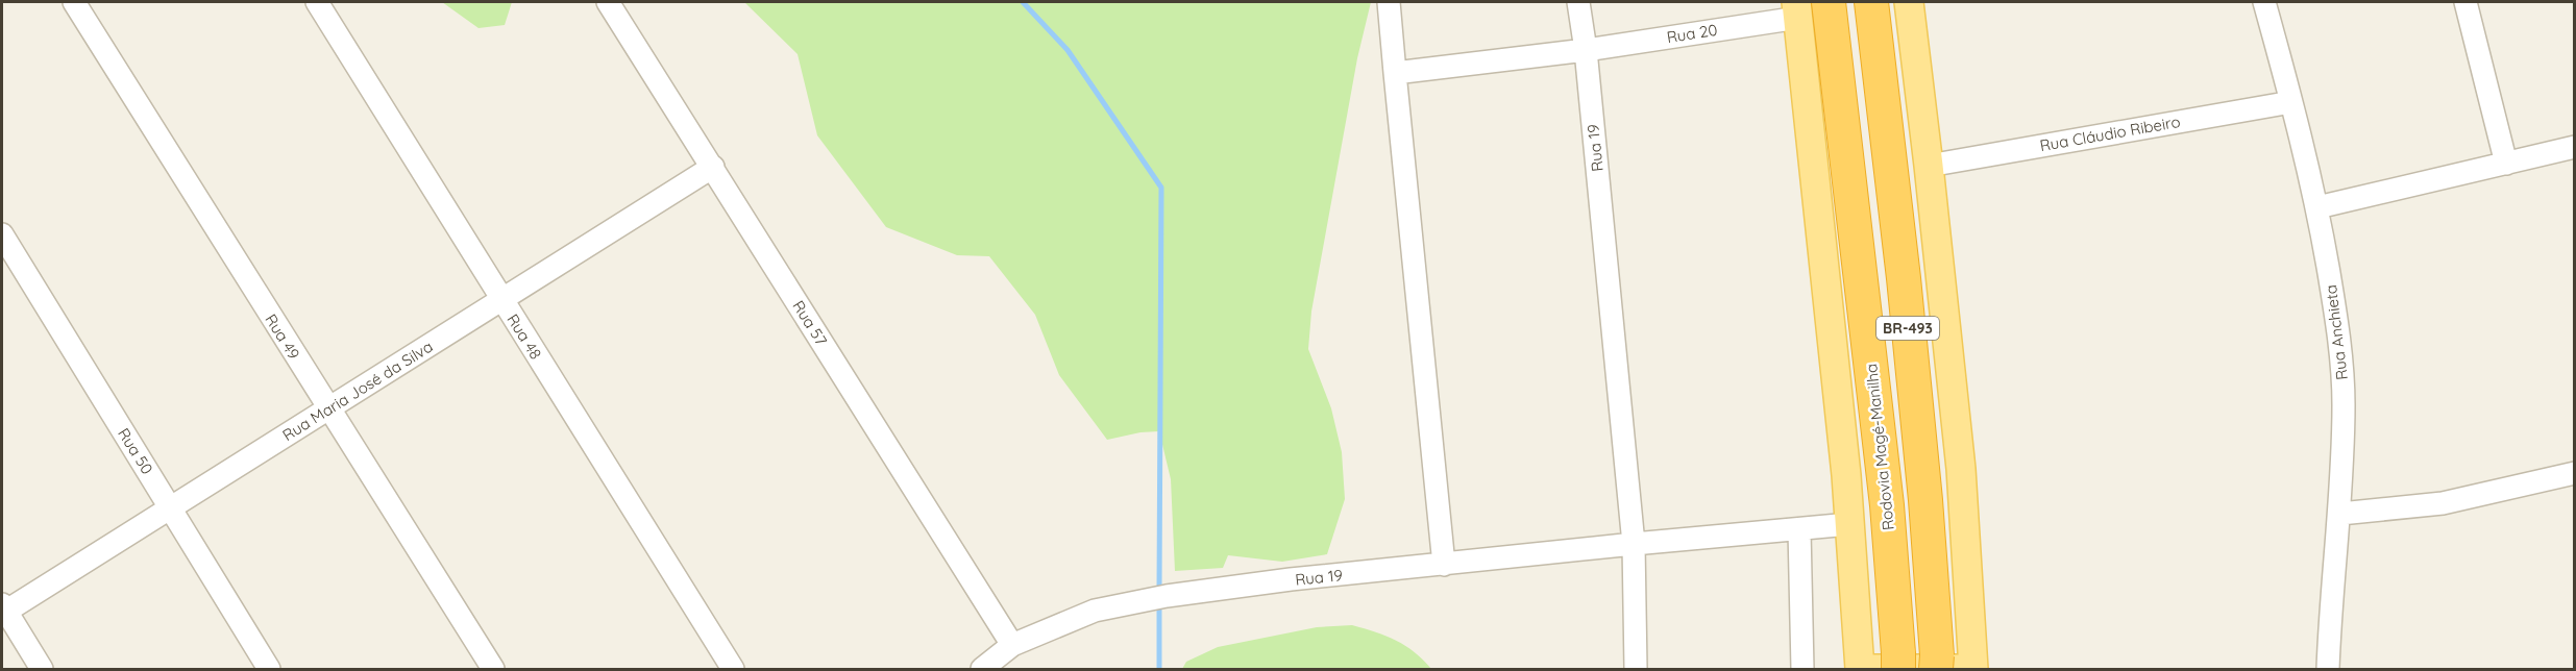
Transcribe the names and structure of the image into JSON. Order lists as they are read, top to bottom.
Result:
{
  "streets": {
    "highway": ["BR-493", "Rodovia Magé-Manilha"],
    "street": [
      "Rua 20",
      "Rua Cláudio Ribeiro",
      "Rua 19",
      "Rua 57",
      "Rua Anchieta",
      "Rua 49",
      "Rua 48",
      "Rua Maria José da Silva",
      "Rua 50"
    ]
  },
  "crossings": [
    ["Rua 20", "Rua 19"],
    ["Rua Cláudio Ribeiro", "BR-493"],
    ["Rua Cláudio Ribeiro", "Rua Anchieta"],
    ["Rua 19", "Rua 57"],
    ["Rua 57", "Rua Maria José da Silva"],
    ["Rua 49", "Rua Maria José da Silva"],
    ["Rua 48", "Rua Maria José da Silva"],
    ["Rua Maria José da Silva", "Rua 50"]
  ]
}
